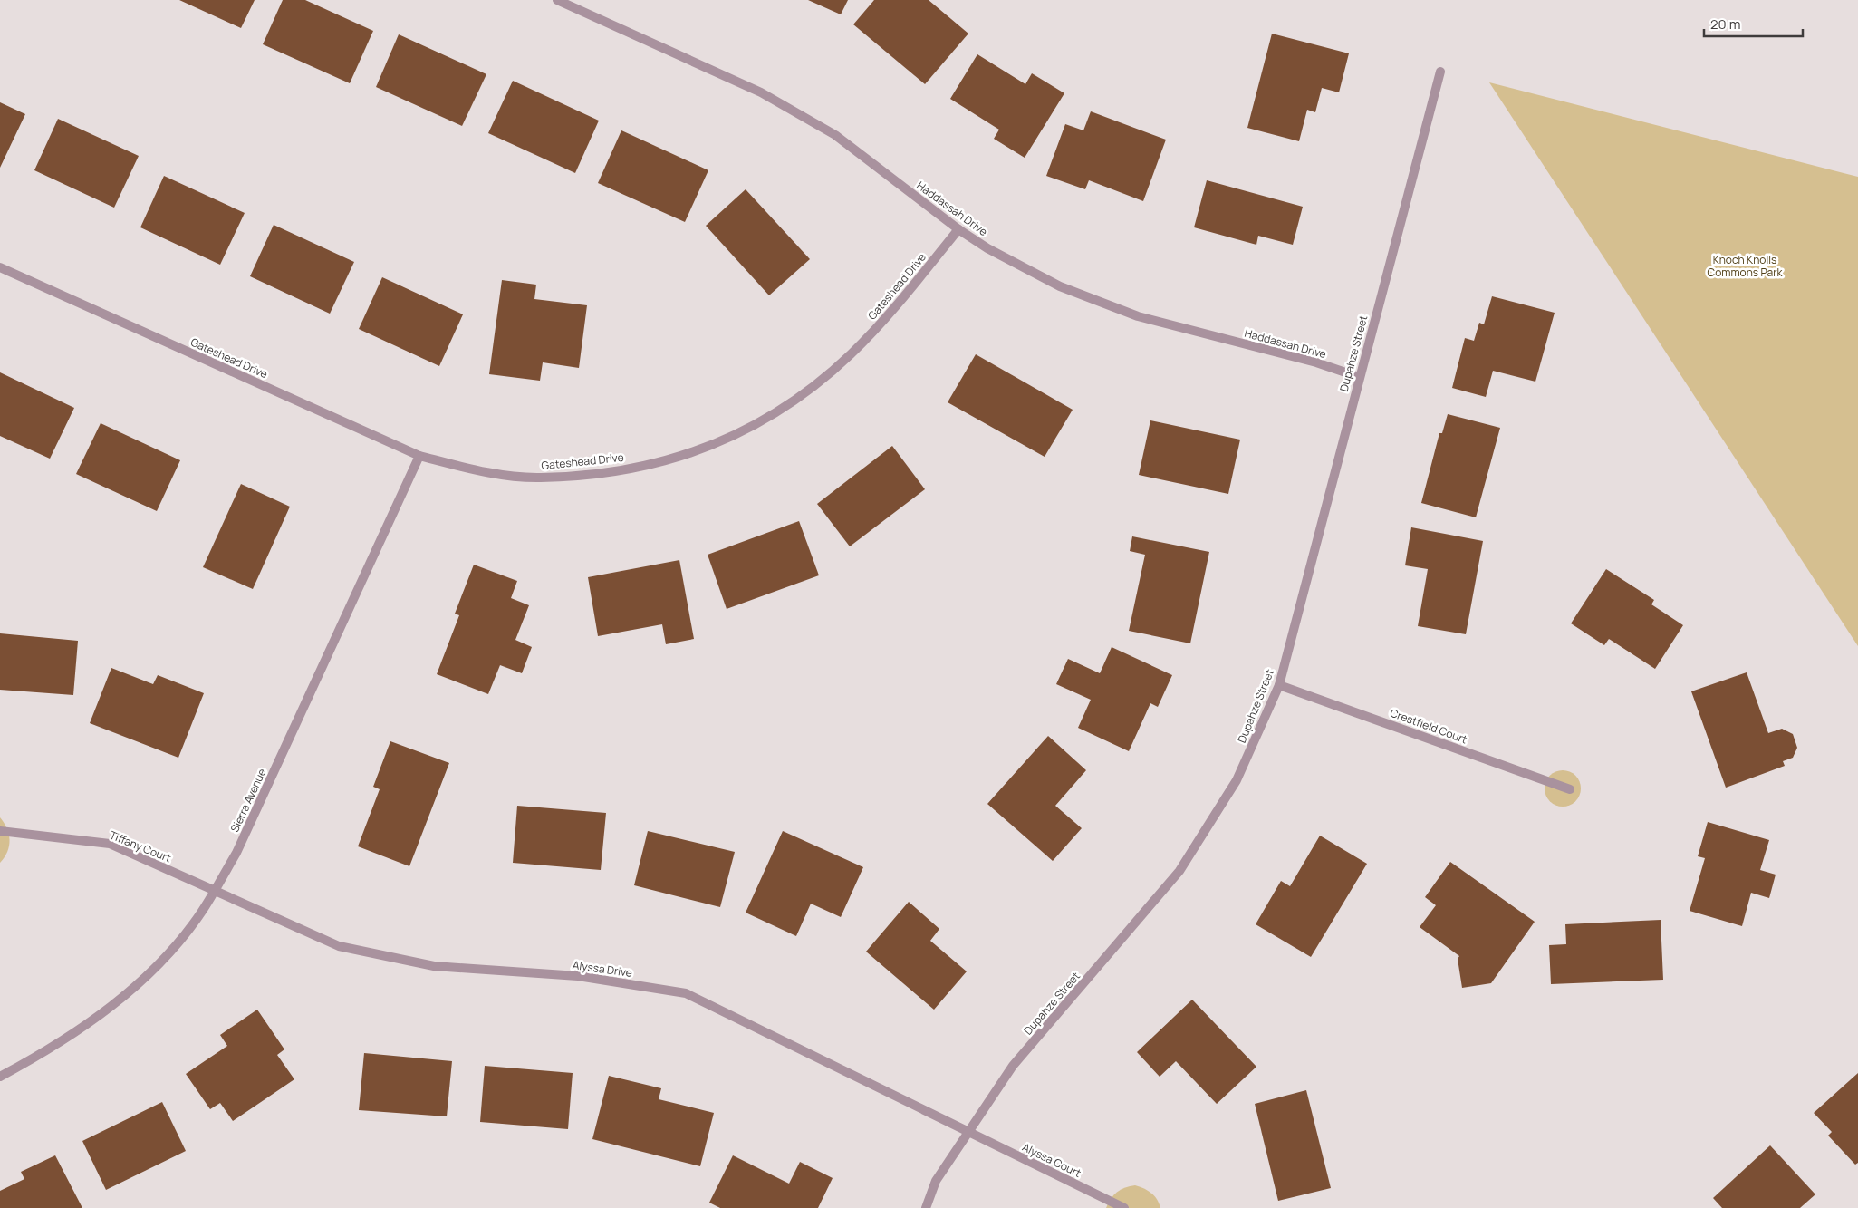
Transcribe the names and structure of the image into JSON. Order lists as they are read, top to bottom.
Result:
{
  "streets": {
    "street": [
      "Haddassah Drive",
      "Gateshead Drive",
      "Dupahze Street",
      "Crestfield Court",
      "Sierra Avenue",
      "Tiffany Court",
      "Alyssa Drive",
      "Alyssa Court"
    ]
  },
  "crossings": [
    ["Haddassah Drive", "Gateshead Drive"],
    ["Haddassah Drive", "Dupahze Street"],
    ["Gateshead Drive", "Sierra Avenue"],
    ["Dupahze Street", "Crestfield Court"],
    ["Dupahze Street", "Alyssa Drive"],
    ["Dupahze Street", "Alyssa Court"],
    ["Sierra Avenue", "Tiffany Court"],
    ["Sierra Avenue", "Alyssa Drive"],
    ["Tiffany Court", "Alyssa Drive"],
    ["Alyssa Drive", "Alyssa Court"]
  ],
  "parks": ["Knoch Knolls Commons Park"],
  "scale_bar": "20 m"
}
